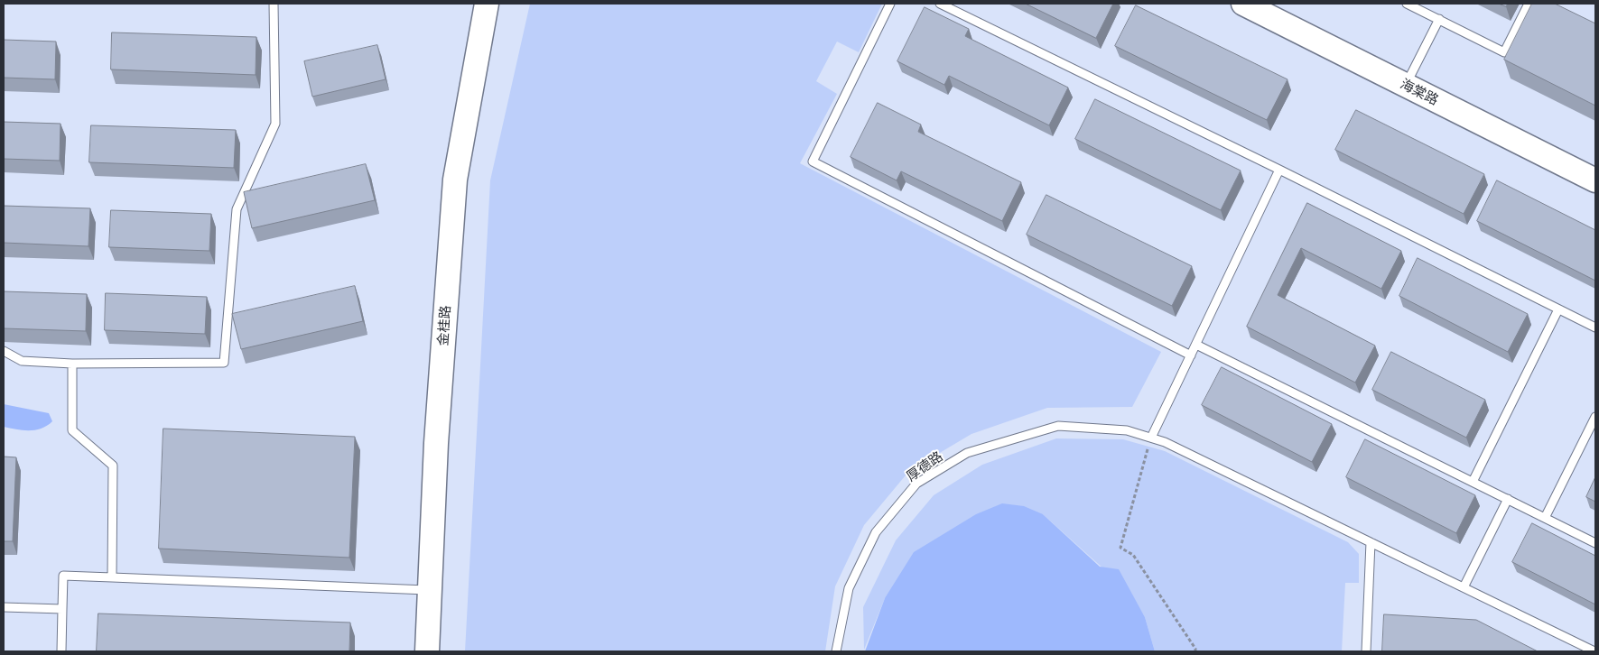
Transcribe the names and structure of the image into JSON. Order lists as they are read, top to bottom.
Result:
{
  "streets": {
    "street": ["海棠路", "金桂路"],
    "lane": ["厚德路"]
  }
}
